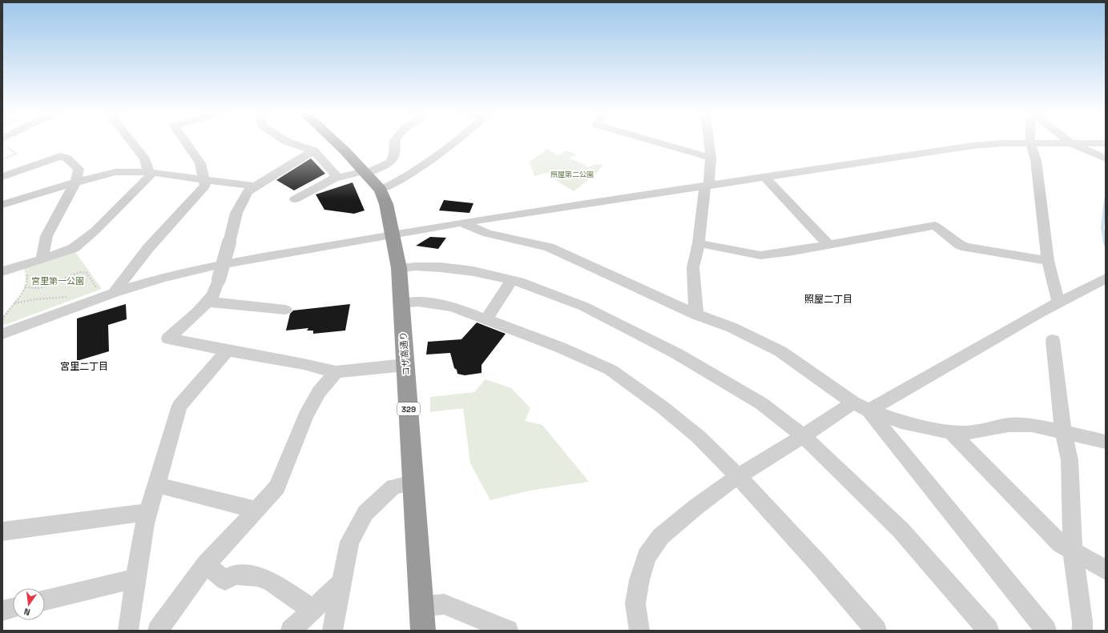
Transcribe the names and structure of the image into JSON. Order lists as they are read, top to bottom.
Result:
{
  "streets": {
    "highway": ["コザ高通り", "329"]
  },
  "districts": ["照屋二丁目", "宮里二丁目"],
  "parks": ["照屋第二公園", "宮里第一公園"],
  "north": "bottom"
}
